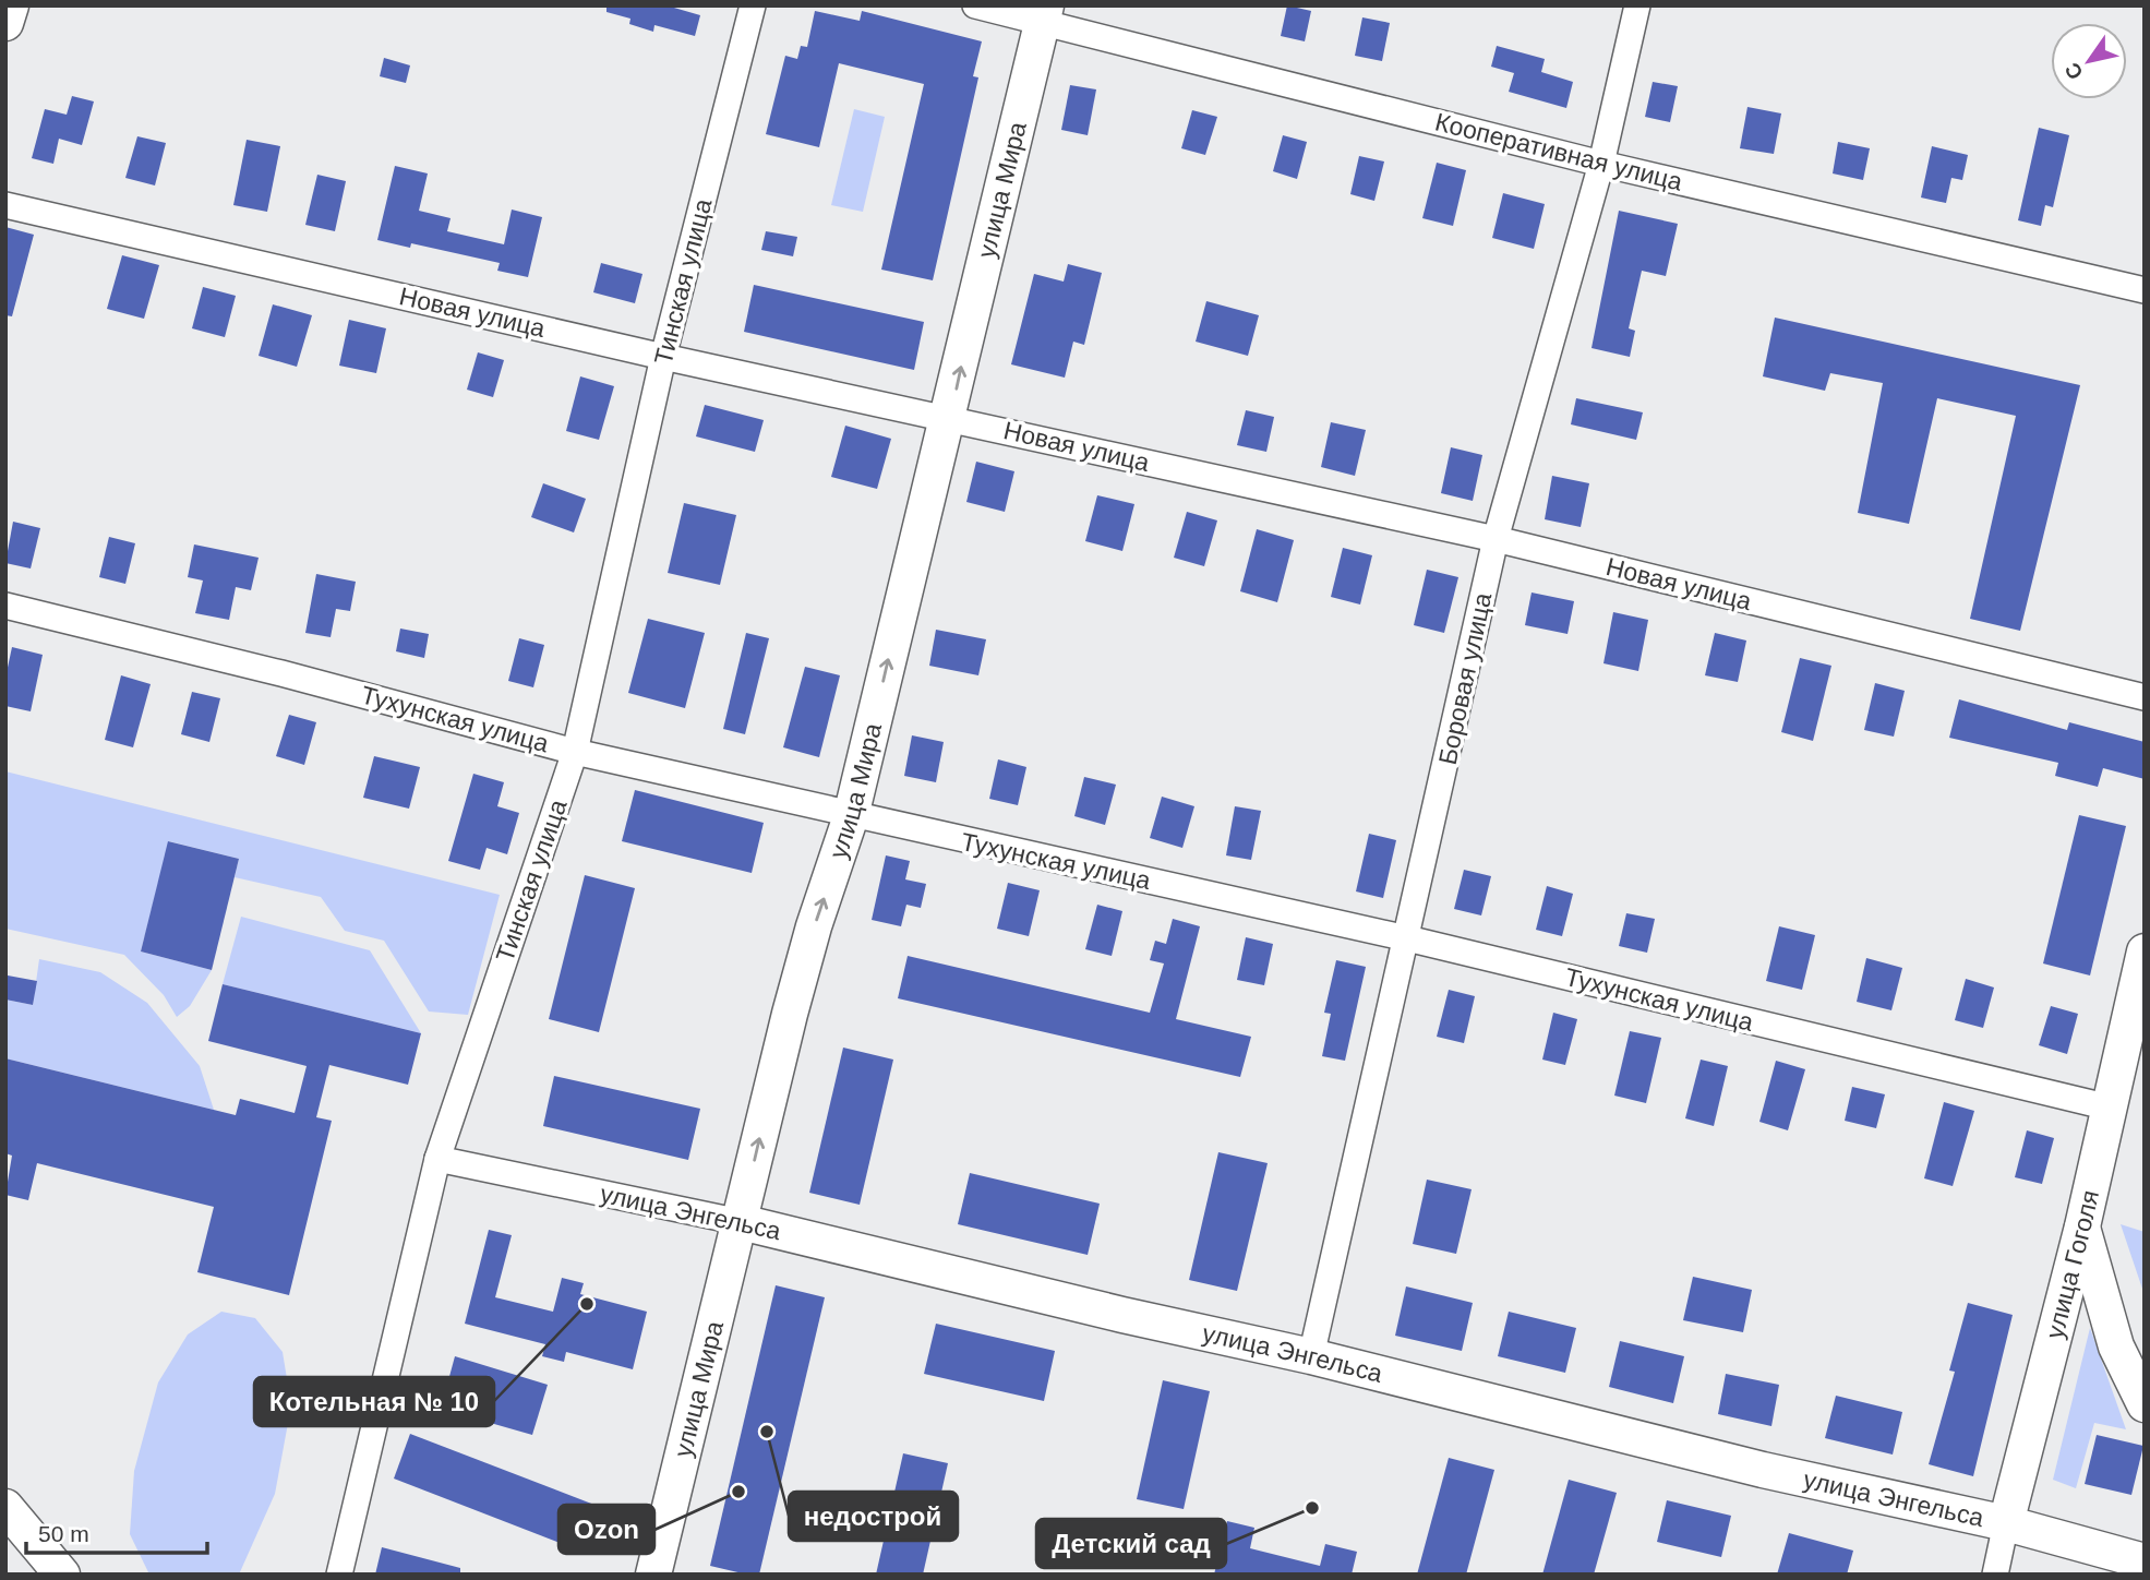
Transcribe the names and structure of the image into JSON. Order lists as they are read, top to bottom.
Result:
{
  "streets": {
    "street": [
      "Кооперативная улица",
      "улица Мира",
      "Тинская улица",
      "Новая улица",
      "Боровая улица",
      "Тухунская улица",
      "улица Энгельса",
      "улица Гоголя"
    ]
  },
  "crossings": [
    ["Кооперативная улица", "улица Мира"],
    ["Кооперативная улица", "Боровая улица"],
    ["улица Мира", "Новая улица"],
    ["улица Мира", "Тухунская улица"],
    ["улица Мира", "улица Энгельса"],
    ["Тинская улица", "Новая улица"],
    ["Тинская улица", "Тухунская улица"],
    ["Тинская улица", "улица Энгельса"],
    ["Новая улица", "Боровая улица"],
    ["Боровая улица", "Тухунская улица"],
    ["Боровая улица", "улица Энгельса"],
    ["Тухунская улица", "улица Гоголя"],
    ["улица Энгельса", "улица Гоголя"]
  ],
  "one_way": ["улица Мира"],
  "places": [
    "Котельная № 10",
    "недострой",
    "Ozon",
    "Детский сад"
  ],
  "scale_bar": "50 m",
  "north": "bottom left"
}
